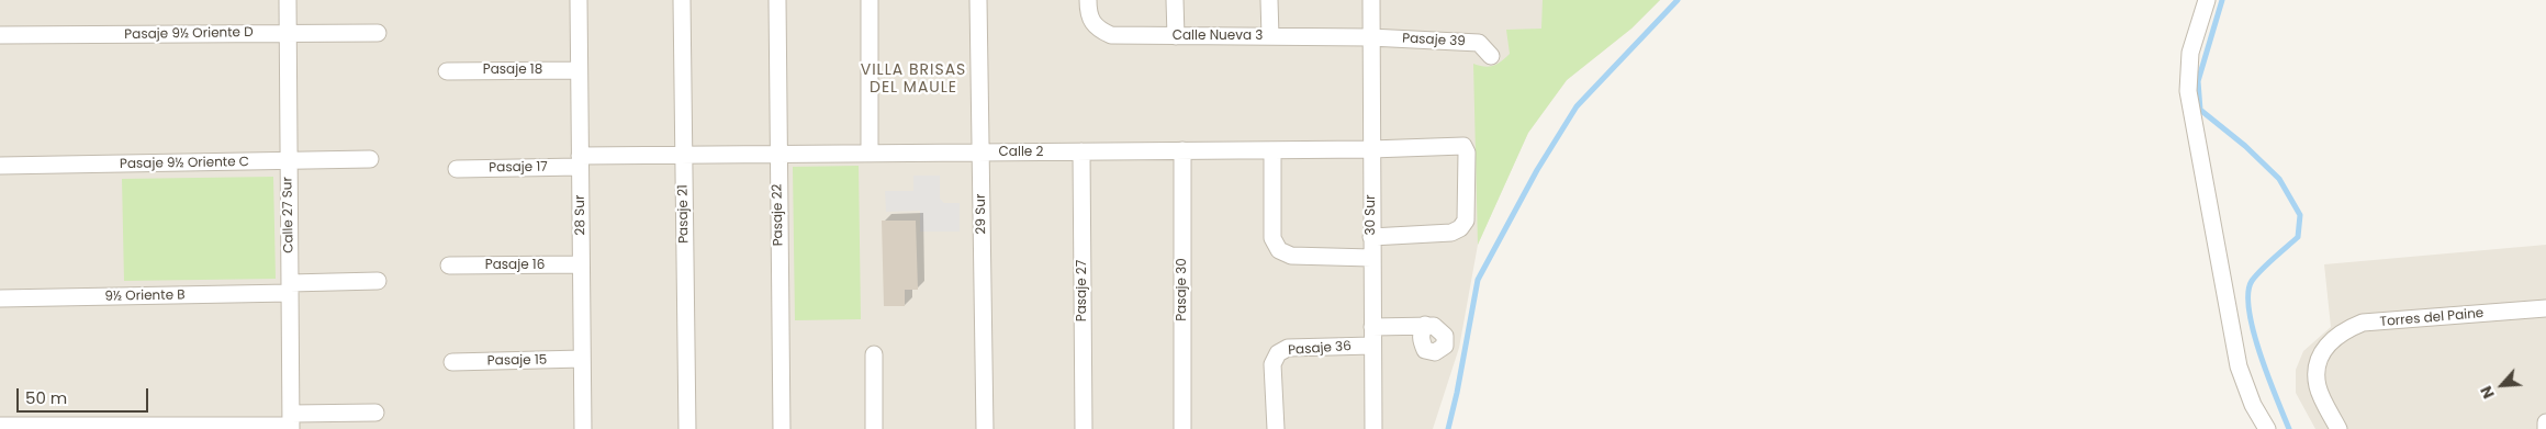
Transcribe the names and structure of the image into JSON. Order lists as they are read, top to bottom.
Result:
{
  "streets": {
    "street": [
      "Pasaje 9½ Oriente D",
      "Calle Nueva 3",
      "Pasaje 39",
      "Pasaje 18",
      "Calle 2",
      "Pasaje 9½ Oriente C",
      "Pasaje 17",
      "Pasaje 21",
      "29 Sur",
      "Calle 27 Sur",
      "28 Sur",
      "Pasaje 22",
      "30 Sur",
      "Pasaje 16",
      "Pasaje 30",
      "Pasaje 27",
      "9½ Oriente B",
      "Torres del Paine",
      "Pasaje 36",
      "Pasaje 15"
    ]
  },
  "crossings": [
    ["Pasaje 9½ Oriente D", "Calle 27 Sur"],
    ["Calle Nueva 3", "Pasaje 39"],
    ["Calle Nueva 3", "30 Sur"],
    ["Pasaje 39", "30 Sur"],
    ["Pasaje 18", "28 Sur"],
    ["Calle 2", "Pasaje 17"],
    ["Calle 2", "Pasaje 21"],
    ["Calle 2", "29 Sur"],
    ["Calle 2", "28 Sur"],
    ["Calle 2", "Pasaje 22"],
    ["Calle 2", "30 Sur"],
    ["Calle 2", "Pasaje 30"],
    ["Calle 2", "Pasaje 27"],
    ["Pasaje 9½ Oriente C", "Calle 27 Sur"],
    ["Pasaje 17", "28 Sur"],
    ["Calle 27 Sur", "9½ Oriente B"],
    ["28 Sur", "Pasaje 16"],
    ["28 Sur", "Pasaje 15"],
    ["30 Sur", "Pasaje 36"]
  ],
  "districts": ["VILLA BRISAS DEL MAULE"],
  "scale_bar": "50 m",
  "north": "bottom left"
}
